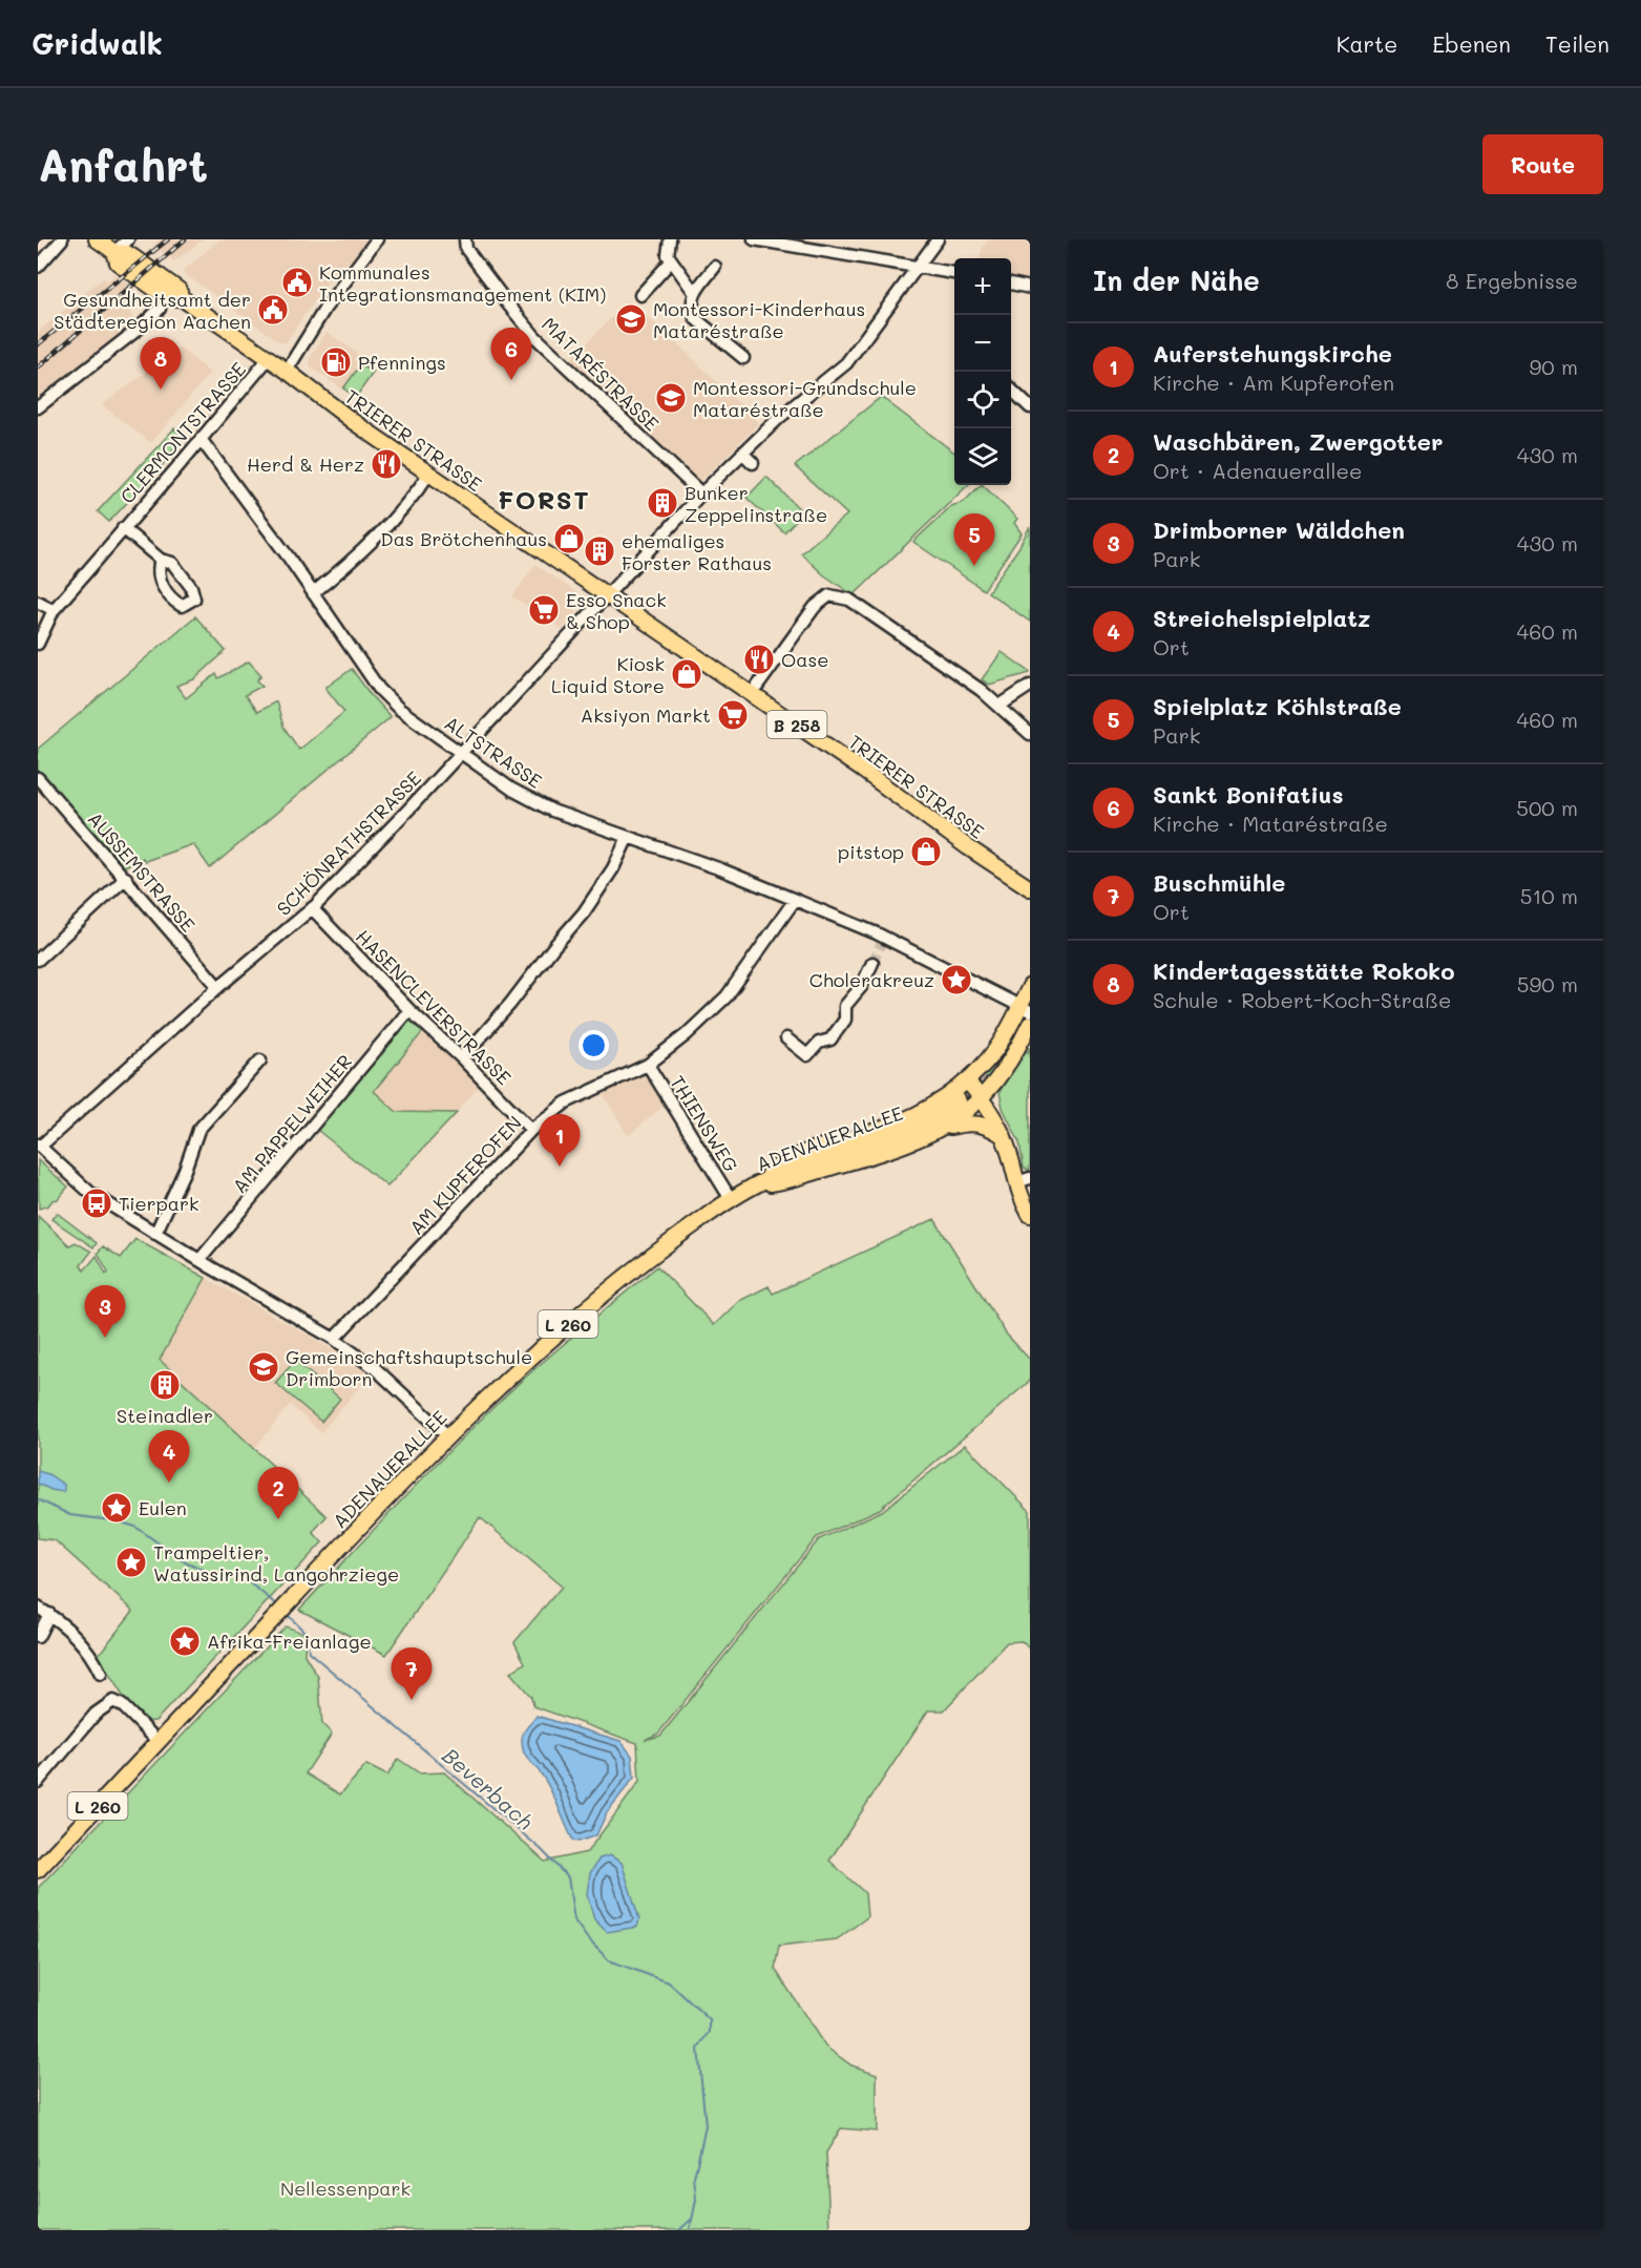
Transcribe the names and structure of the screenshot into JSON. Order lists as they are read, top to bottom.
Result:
{
  "streets": {
    "main road": [
      "TRIERER STRASSE",
      "B 258",
      "ADENAUERALLEE",
      "L 260"
    ],
    "street": [
      "MATARÉSTRASSE",
      "CLERMONTSTRASSE",
      "ALTSTRASSE",
      "SCHÖNRATHSTRASSE",
      "AUSSEMSTRASSE",
      "HASENCLEVERSTRASSE",
      "AM PAPPELWEIHER",
      "THIENSWEG",
      "AM KUPFEROFEN"
    ]
  },
  "crossings": [
    ["MATARÉSTRASSE", "SCHÖNRATHSTRASSE"],
    ["CLERMONTSTRASSE", "TRIERER STRASSE"],
    ["CLERMONTSTRASSE", "ALTSTRASSE"],
    ["TRIERER STRASSE", "B 258"],
    ["TRIERER STRASSE", "SCHÖNRATHSTRASSE"],
    ["ALTSTRASSE", "SCHÖNRATHSTRASSE"],
    ["ALTSTRASSE", "AM KUPFEROFEN"],
    ["SCHÖNRATHSTRASSE", "AUSSEMSTRASSE"],
    ["SCHÖNRATHSTRASSE", "HASENCLEVERSTRASSE"],
    ["HASENCLEVERSTRASSE", "AM PAPPELWEIHER"],
    ["HASENCLEVERSTRASSE", "AM KUPFEROFEN"],
    ["THIENSWEG", "ADENAUERALLEE"],
    ["THIENSWEG", "AM KUPFEROFEN"]
  ],
  "districts": ["FORST"],
  "water": ["Beverbach"],
  "parks": ["Nellessenpark"],
  "places": {
    "public building": ["Kommunales Integrationsmanagement (KIM)", "Gesundheitsamt der Städteregion Aachen"],
    "school or university": ["Montessori-Kinderhaus Mataréstraße", "Montessori-Grundschule Mataréstraße", "Gemeinschaftshauptschule Drimborn"],
    "fuel station": ["Pfennings"],
    "restaurant": ["Herd & Herz", "Oase"],
    "building": ["Bunker Zeppelinstraße", "ehemaliges Forster Rathaus", "Steinadler"],
    "shop": ["Das Brötchenhaus", "Kiosk Liquid Store", "pitstop"],
    "supermarket": ["Esso Snack & Shop", "Aksiyon Markt"],
    "place": [
      "Cholerakreuz",
      "Eulen",
      "Trampeltier, Watussirind, Langohrziege",
      "Afrika-Freianlage"
    ],
    "bus stop": ["Tierpark"]
  },
  "page": {
    "header": "Gridwalk",
    "nav": ["Karte", "Ebenen", "Teilen"],
    "buttons": "Route",
    "title": "Anfahrt",
    "heading": ["In der Nähe", "8 Ergebnisse"],
    "map_buttons": ["+", "−"],
    "list": [
      {
        "mark": "1",
        "name": "Auferstehungskirche",
        "note": "Kirche · Am Kupferofen",
        "value": "90 m"
      },
      {
        "mark": "2",
        "name": "Waschbären, Zwergotter",
        "note": "Ort · Adenauerallee",
        "value": "430 m"
      },
      {
        "mark": "3",
        "name": "Drimborner Wäldchen",
        "note": "Park",
        "value": "430 m"
      },
      {
        "mark": "4",
        "name": "Streichelspielplatz",
        "note": "Ort",
        "value": "460 m"
      },
      {
        "mark": "5",
        "name": "Spielplatz Köhlstraße",
        "note": "Park",
        "value": "460 m"
      },
      {
        "mark": "6",
        "name": "Sankt Bonifatius",
        "note": "Kirche · Mataréstraße",
        "value": "500 m"
      },
      {
        "mark": "7",
        "name": "Buschmühle",
        "note": "Ort",
        "value": "510 m"
      },
      {
        "mark": "8",
        "name": "Kindertagesstätte Rokoko",
        "note": "Schule · Robert-Koch-Straße",
        "value": "590 m"
      }
    ],
    "pins": [
      "6",
      "8",
      "5",
      "1",
      "3",
      "4",
      "2",
      "7"
    ]
  }
}
